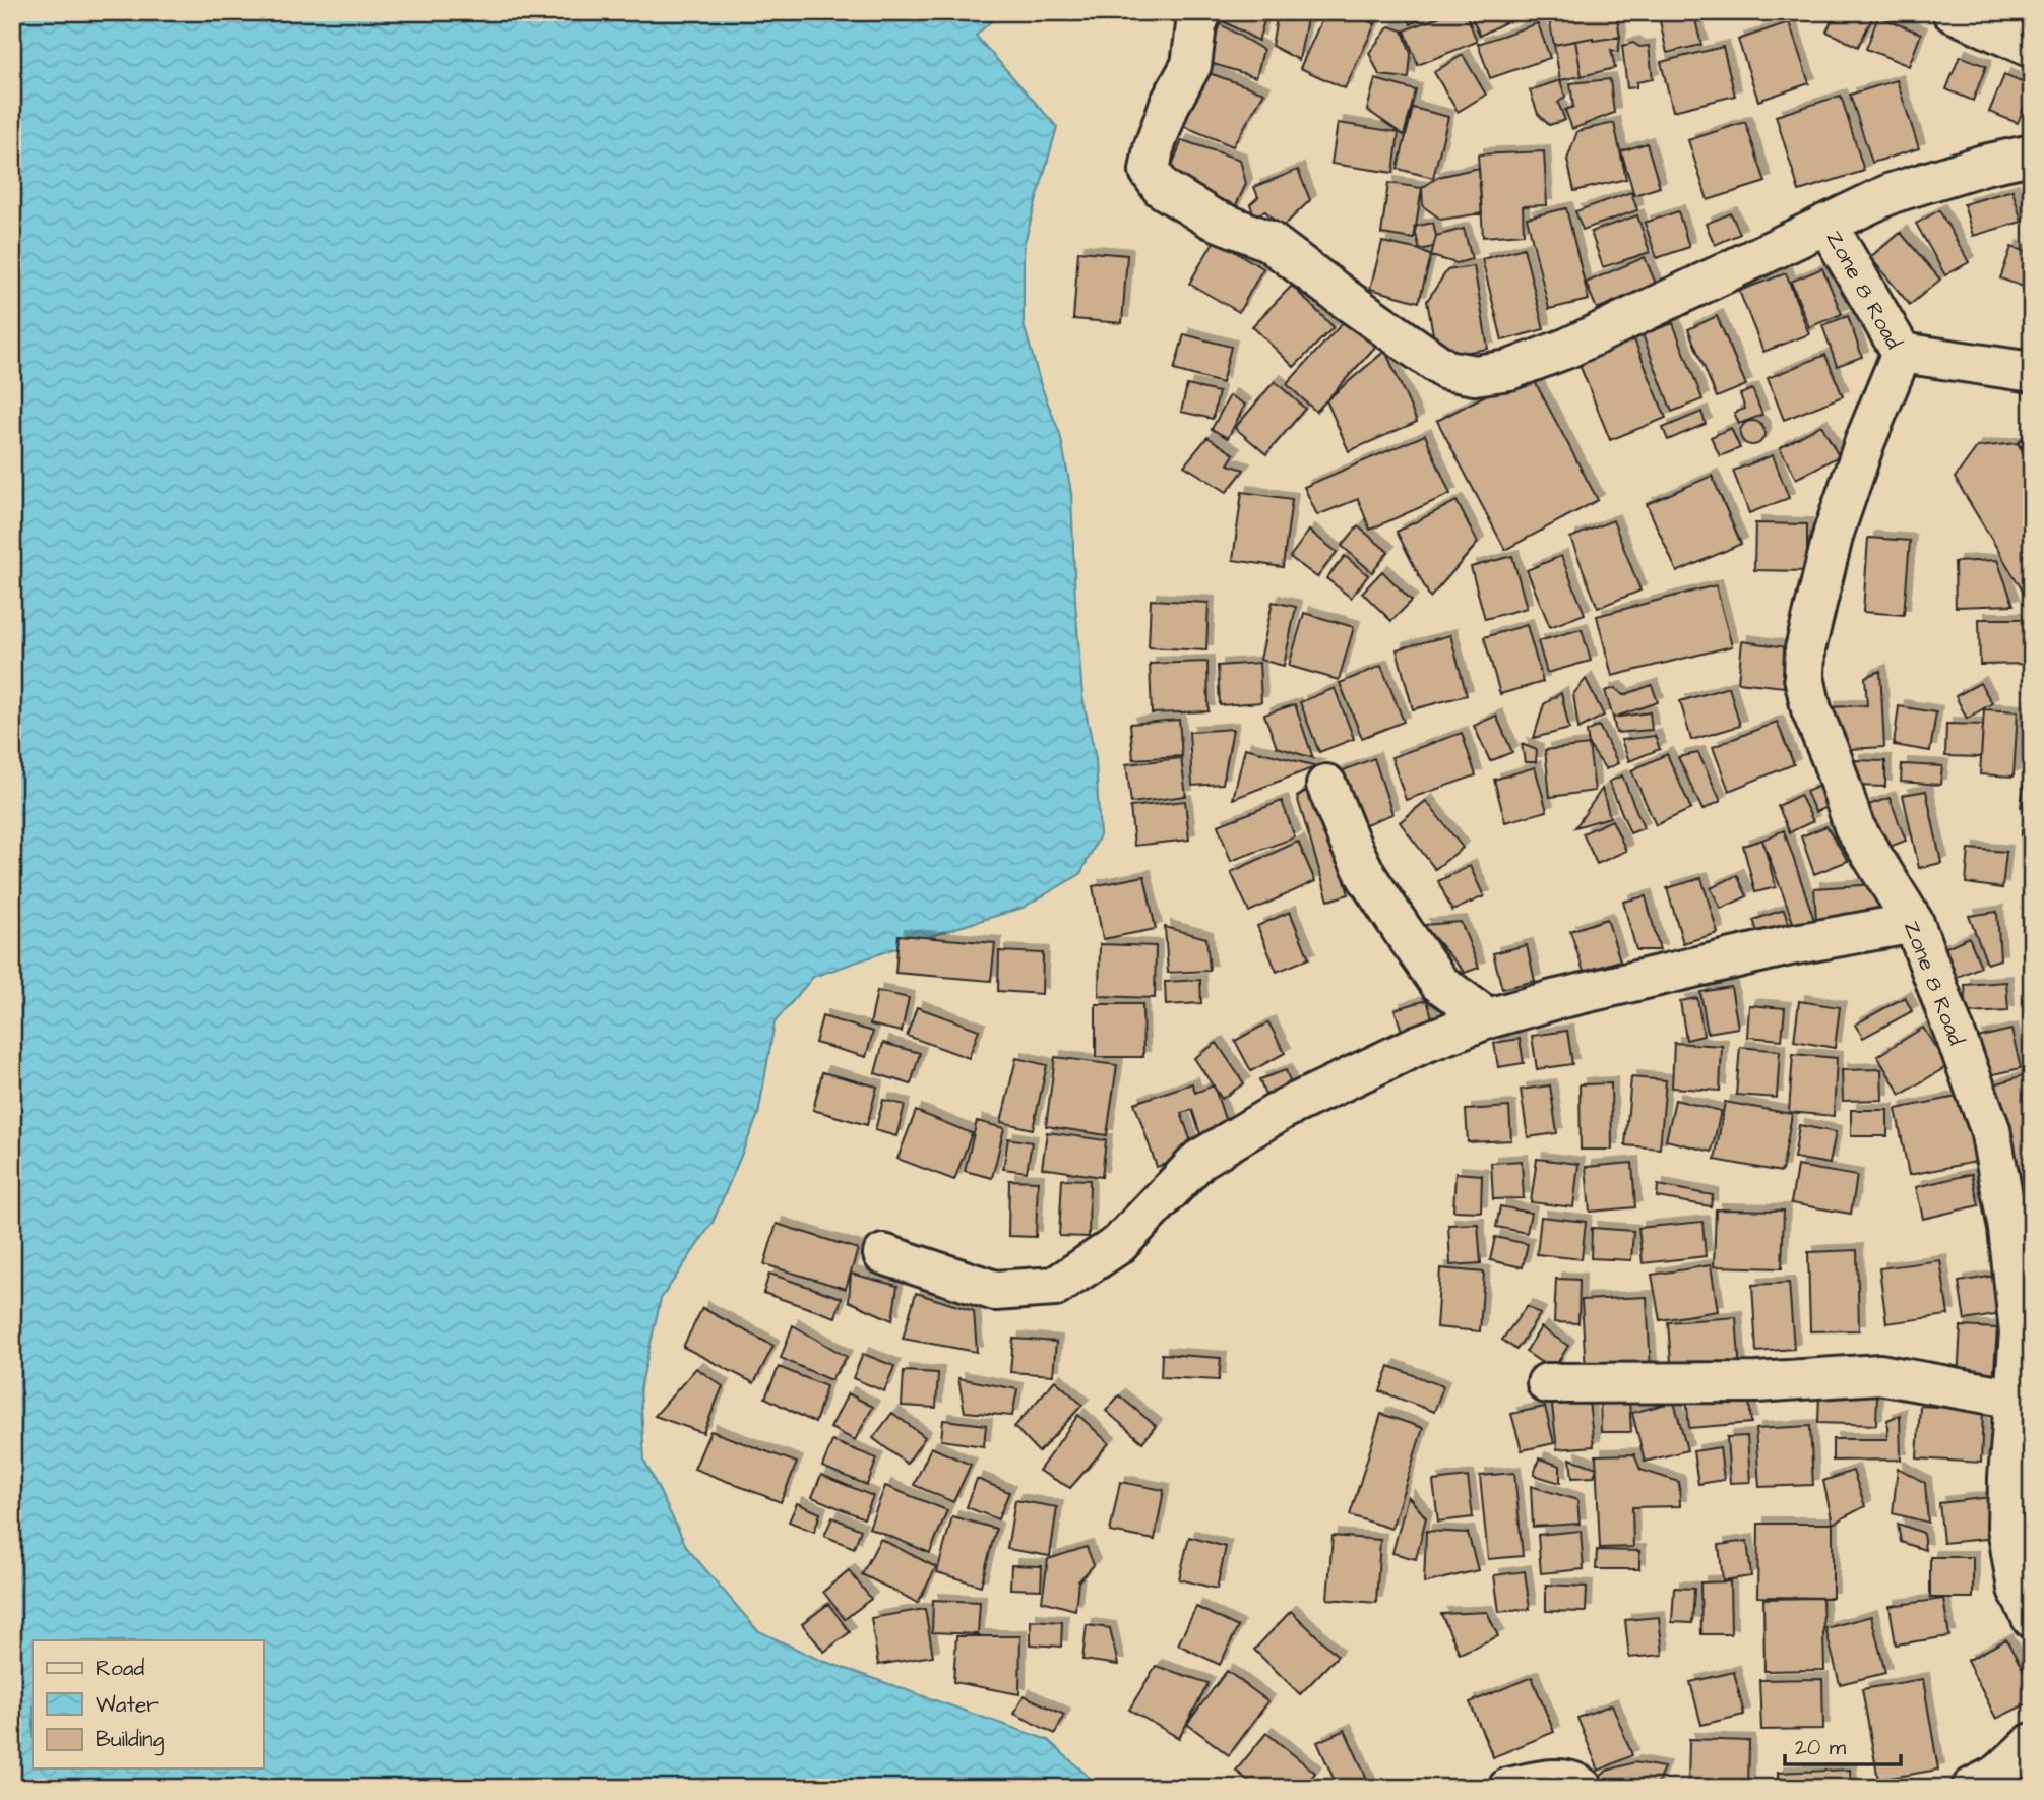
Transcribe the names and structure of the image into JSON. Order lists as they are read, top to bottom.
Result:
{
  "streets": {
    "street": ["Zone 8 Road"]
  },
  "legend": ["Road", "Water", "Building"],
  "scale_bar": "20 m"
}
